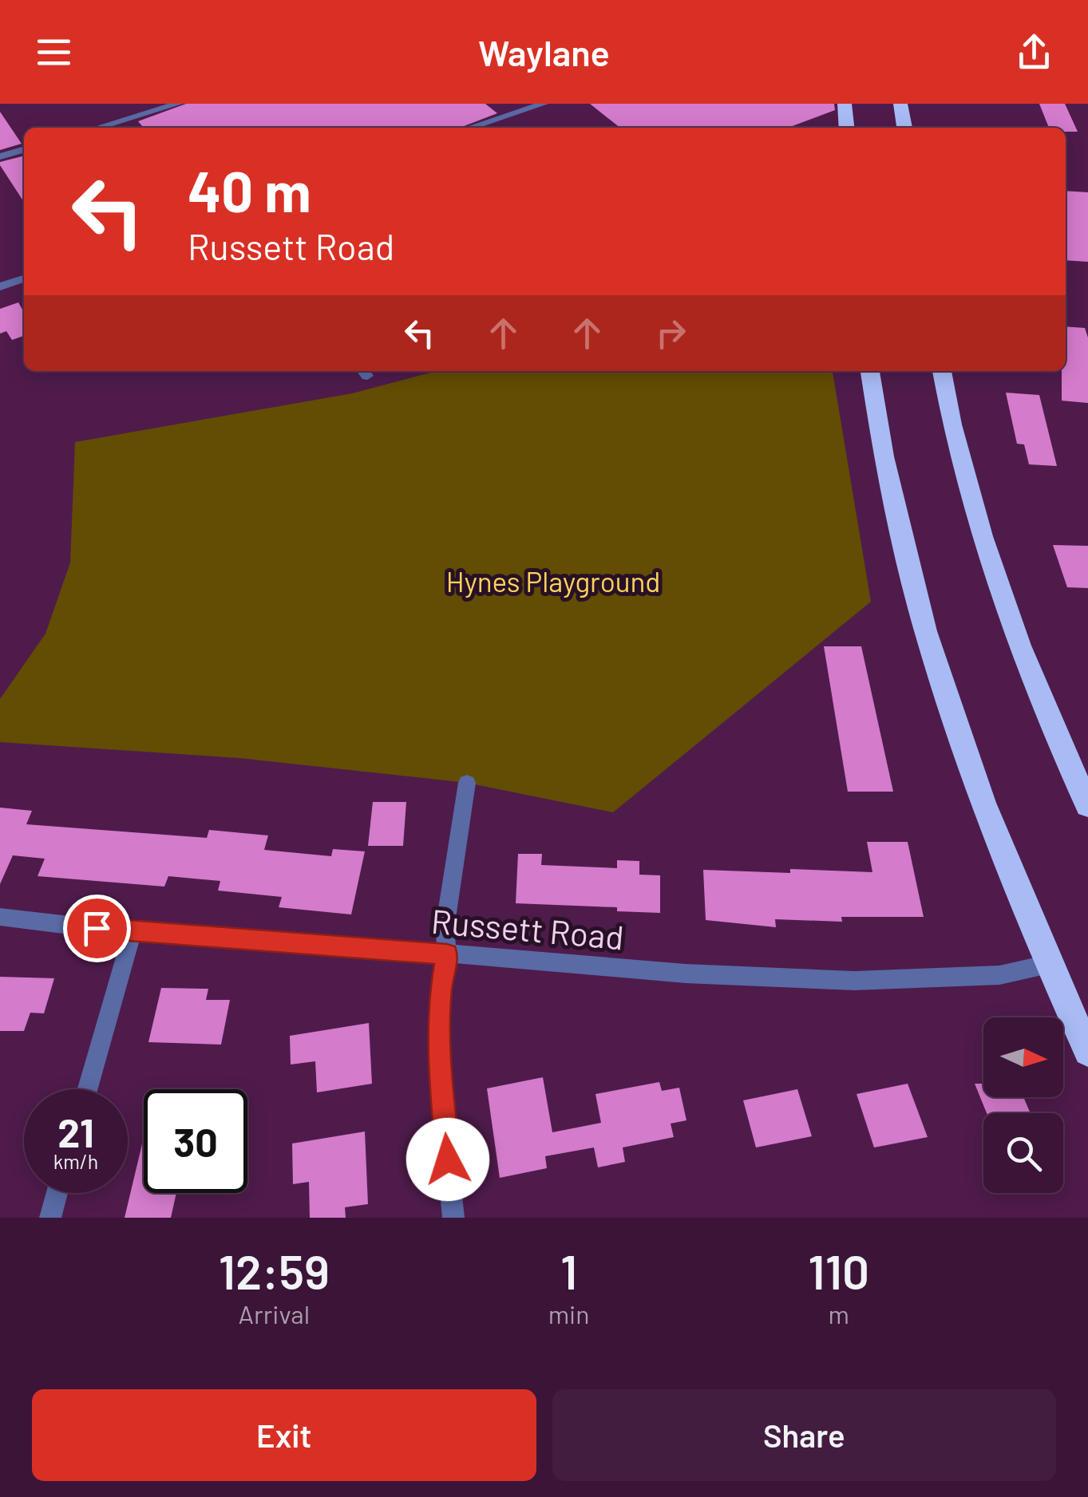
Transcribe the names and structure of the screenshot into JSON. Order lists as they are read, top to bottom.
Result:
{
  "streets": {
    "street": ["Russett Road"]
  },
  "parks": ["Hynes Playground"],
  "north": "right",
  "page": {
    "header": "Waylane",
    "turn": ["40 m", "Russett Road"],
    "speed": "21 km/h",
    "limit": "30",
    "eta": [
      "12:59",
      "Arrival",
      "1",
      "min",
      "110",
      "m"
    ],
    "buttons": ["Exit", "Share"]
  }
}
